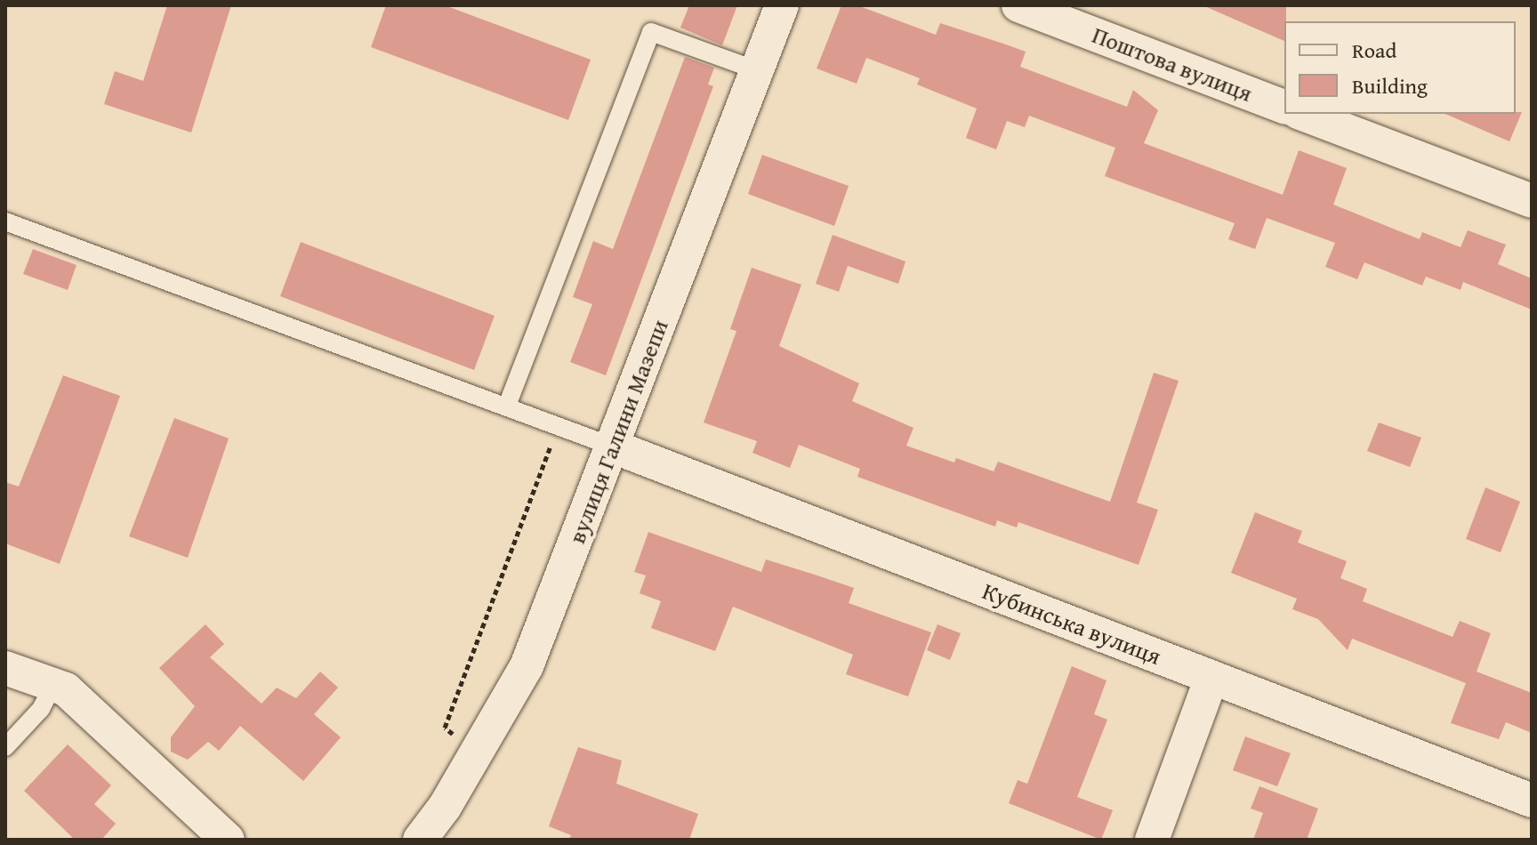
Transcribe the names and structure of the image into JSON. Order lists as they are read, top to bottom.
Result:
{
  "streets": {
    "street": ["Поштова вулиця", "вулиця Галини Мазепи", "Кубинська вулиця"]
  },
  "crossings": [
    ["вулиця Галини Мазепи", "Кубинська вулиця"]
  ],
  "legend": ["Road", "Building"]
}
